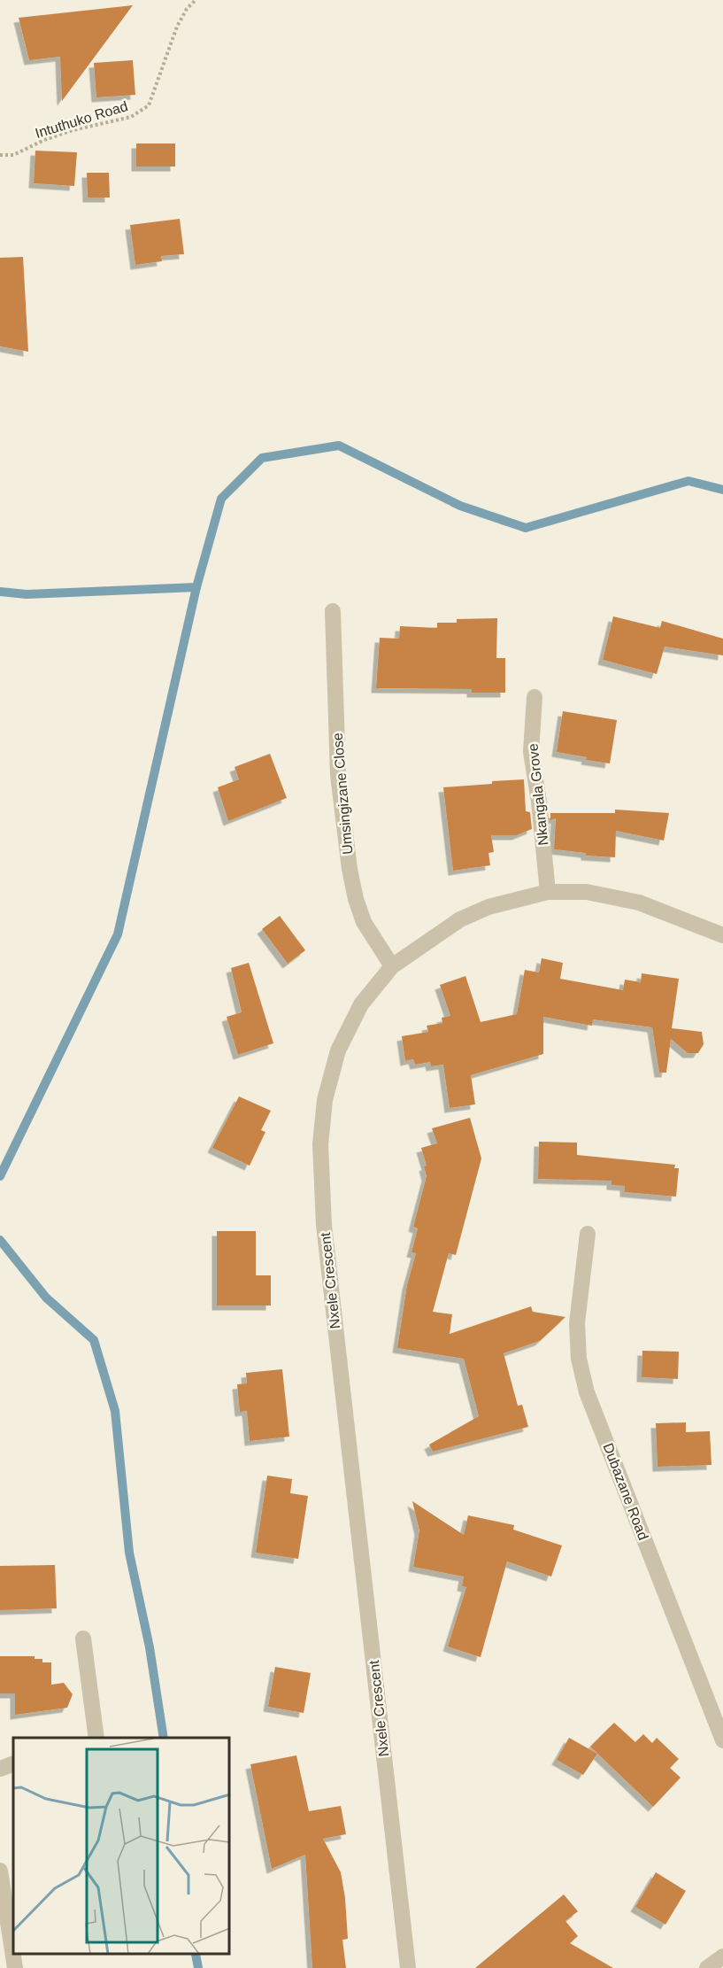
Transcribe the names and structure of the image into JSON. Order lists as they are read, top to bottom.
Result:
{
  "streets": {
    "street": [
      "Umsingizane Close",
      "Nkangala Grove",
      "Nxele Crescent",
      "Dubazane Road"
    ],
    "path": ["Intuthuko Road"]
  },
  "crossings": [
    ["Umsingizane Close", "Nxele Crescent"],
    ["Nkangala Grove", "Nxele Crescent"]
  ]
}
